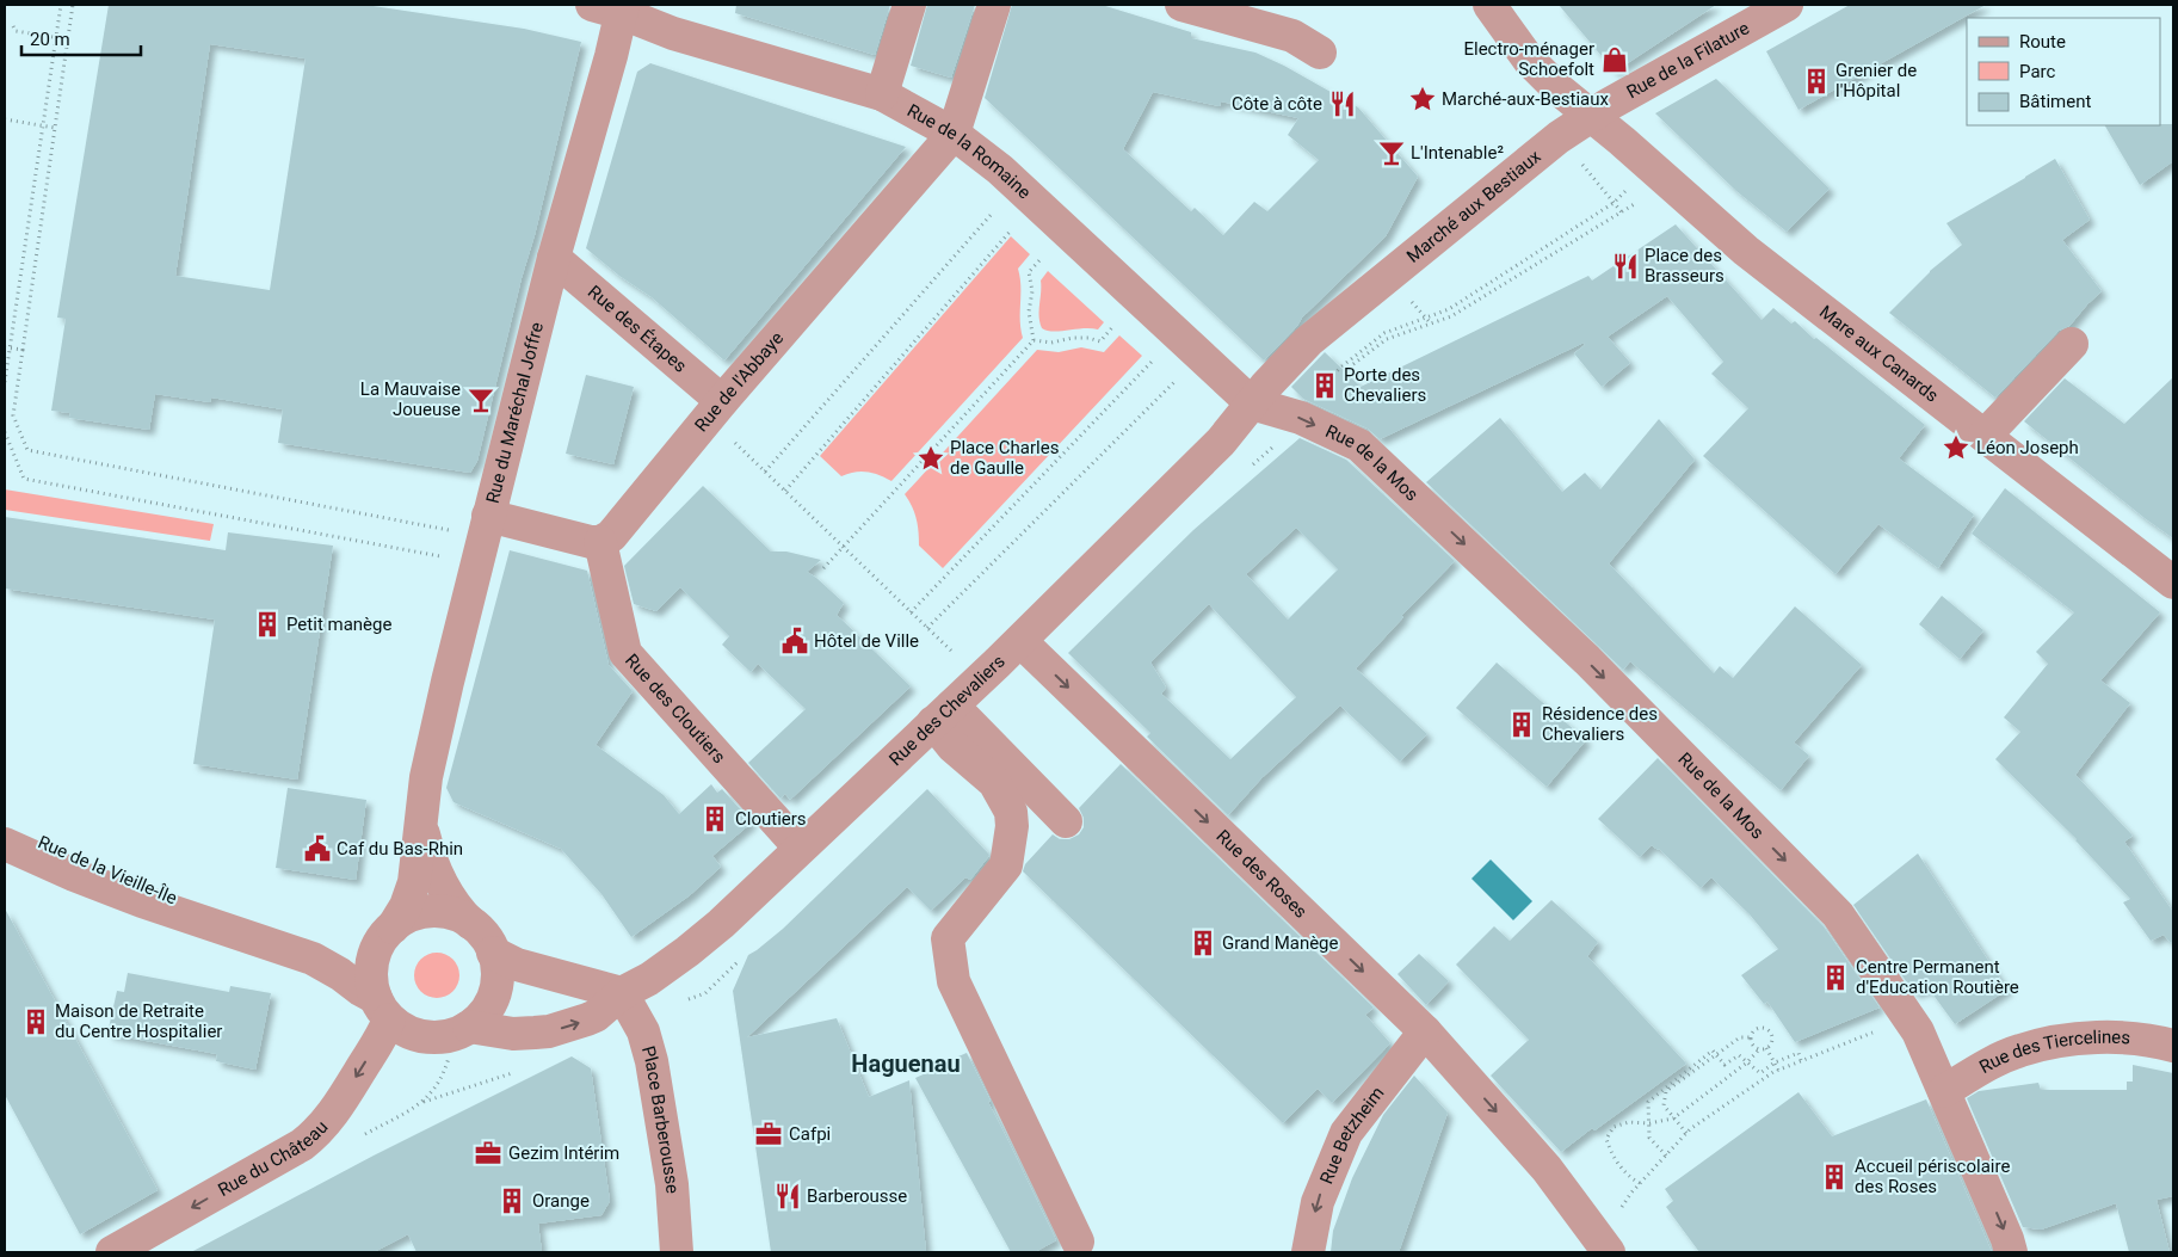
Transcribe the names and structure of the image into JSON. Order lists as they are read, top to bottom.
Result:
{
  "streets": {
    "street": [
      "Rue de la Filature",
      "Rue de la Romaine",
      "Marché aux Bestiaux",
      "Rue des Étapes",
      "Mare aux Canards",
      "Rue de l'Abbaye",
      "Rue du Maréchal Joffre",
      "Rue de la Mos",
      "Rue des Cloutiers",
      "Rue des Chevaliers",
      "Rue de la Vieille-Île",
      "Rue des Roses",
      "Rue des Tiercelines",
      "Place Barberousse",
      "Rue Betzheim",
      "Rue du Château"
    ]
  },
  "crossings": [
    ["Rue de la Filature", "Marché aux Bestiaux"],
    ["Rue de la Filature", "Mare aux Canards"],
    ["Rue de la Romaine", "Marché aux Bestiaux"],
    ["Rue de la Romaine", "Rue de l'Abbaye"],
    ["Rue de la Romaine", "Rue du Maréchal Joffre"],
    ["Rue de la Romaine", "Rue de la Mos"],
    ["Rue de la Romaine", "Rue des Chevaliers"],
    ["Marché aux Bestiaux", "Mare aux Canards"],
    ["Marché aux Bestiaux", "Rue de la Mos"],
    ["Marché aux Bestiaux", "Rue des Chevaliers"],
    ["Rue des Étapes", "Rue de l'Abbaye"],
    ["Rue des Étapes", "Rue du Maréchal Joffre"],
    ["Rue de l'Abbaye", "Rue des Cloutiers"],
    ["Rue du Maréchal Joffre", "Rue de la Vieille-Île"],
    ["Rue du Maréchal Joffre", "Rue du Château"],
    ["Rue de la Mos", "Rue des Chevaliers"],
    ["Rue de la Mos", "Rue des Tiercelines"],
    ["Rue des Cloutiers", "Rue des Chevaliers"],
    ["Rue des Chevaliers", "Rue des Roses"],
    ["Rue des Chevaliers", "Place Barberousse"],
    ["Rue de la Vieille-Île", "Rue du Château"],
    ["Rue des Roses", "Rue Betzheim"]
  ],
  "one_way": [
    "Rue de la Mos",
    "Rue des Roses",
    "Rue Betzheim",
    "Rue du Château"
  ],
  "districts": ["Haguenau"],
  "places": {
    "shop": ["Electro-ménager Schoefolt"],
    "building": [
      "Grenier de l'Hôpital",
      "Porte des Chevaliers",
      "Petit manège",
      "Résidence des Chevaliers",
      "Cloutiers",
      "Grand Manège",
      "Centre Permanent d'Education Routière",
      "Maison de Retraite du Centre Hospitalier",
      "Accueil périscolaire des Roses",
      "Orange"
    ],
    "place": ["Marché-aux-Bestiaux", "Léon Joseph", "Place Charles de Gaulle"],
    "restaurant": ["Côte à côte", "Place des Brasseurs", "Barberousse"],
    "bar": ["L'Intenable²", "La Mauvaise Joueuse"],
    "public building": ["Hôtel de Ville", "Caf du Bas-Rhin"],
    "office": ["Cafpi", "Gezim Intérim"]
  },
  "legend": ["Route", "Parc", "Bâtiment"],
  "scale_bar": "20 m"
}
